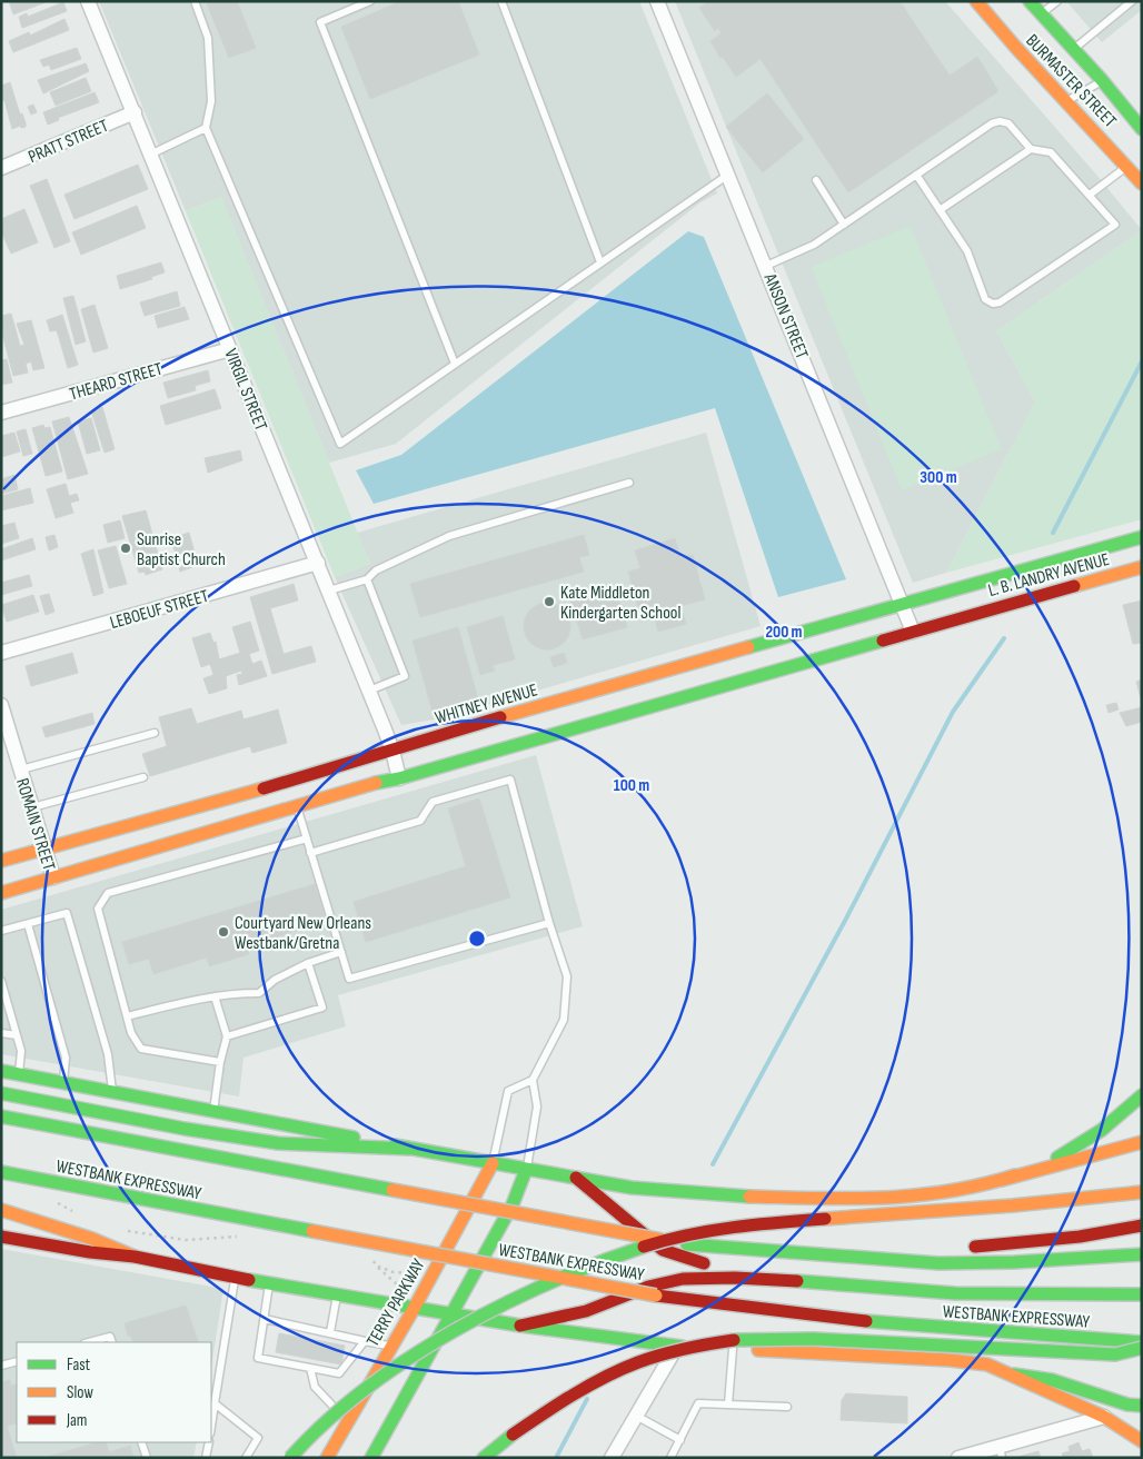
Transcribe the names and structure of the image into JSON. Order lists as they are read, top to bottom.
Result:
{
  "streets": {
    "main road": [
      "BURMASTER STREET",
      "L. B. LANDRY AVENUE",
      "WHITNEY AVENUE",
      "WESTBANK EXPRESSWAY",
      "TERRY PARKWAY"
    ],
    "street": [
      "PRATT STREET",
      "ANSON STREET",
      "THEARD STREET",
      "VIRGIL STREET",
      "LEBOEUF STREET",
      "ROMAIN STREET"
    ]
  },
  "crossings": [
    ["PRATT STREET", "VIRGIL STREET"],
    ["ANSON STREET", "L. B. LANDRY AVENUE"],
    ["ANSON STREET", "WHITNEY AVENUE"],
    ["THEARD STREET", "VIRGIL STREET"],
    ["VIRGIL STREET", "LEBOEUF STREET"],
    ["VIRGIL STREET", "WHITNEY AVENUE"],
    ["L. B. LANDRY AVENUE", "WHITNEY AVENUE"],
    ["WHITNEY AVENUE", "ROMAIN STREET"]
  ],
  "places": ["Sunrise Baptist Church", "Kate Middleton Kindergarten School", "Courtyard New Orleans Westbank/Gretna"],
  "legend": ["Fast", "Slow", "Jam"],
  "rings": ["300 m", "200 m", "100 m"]
}
